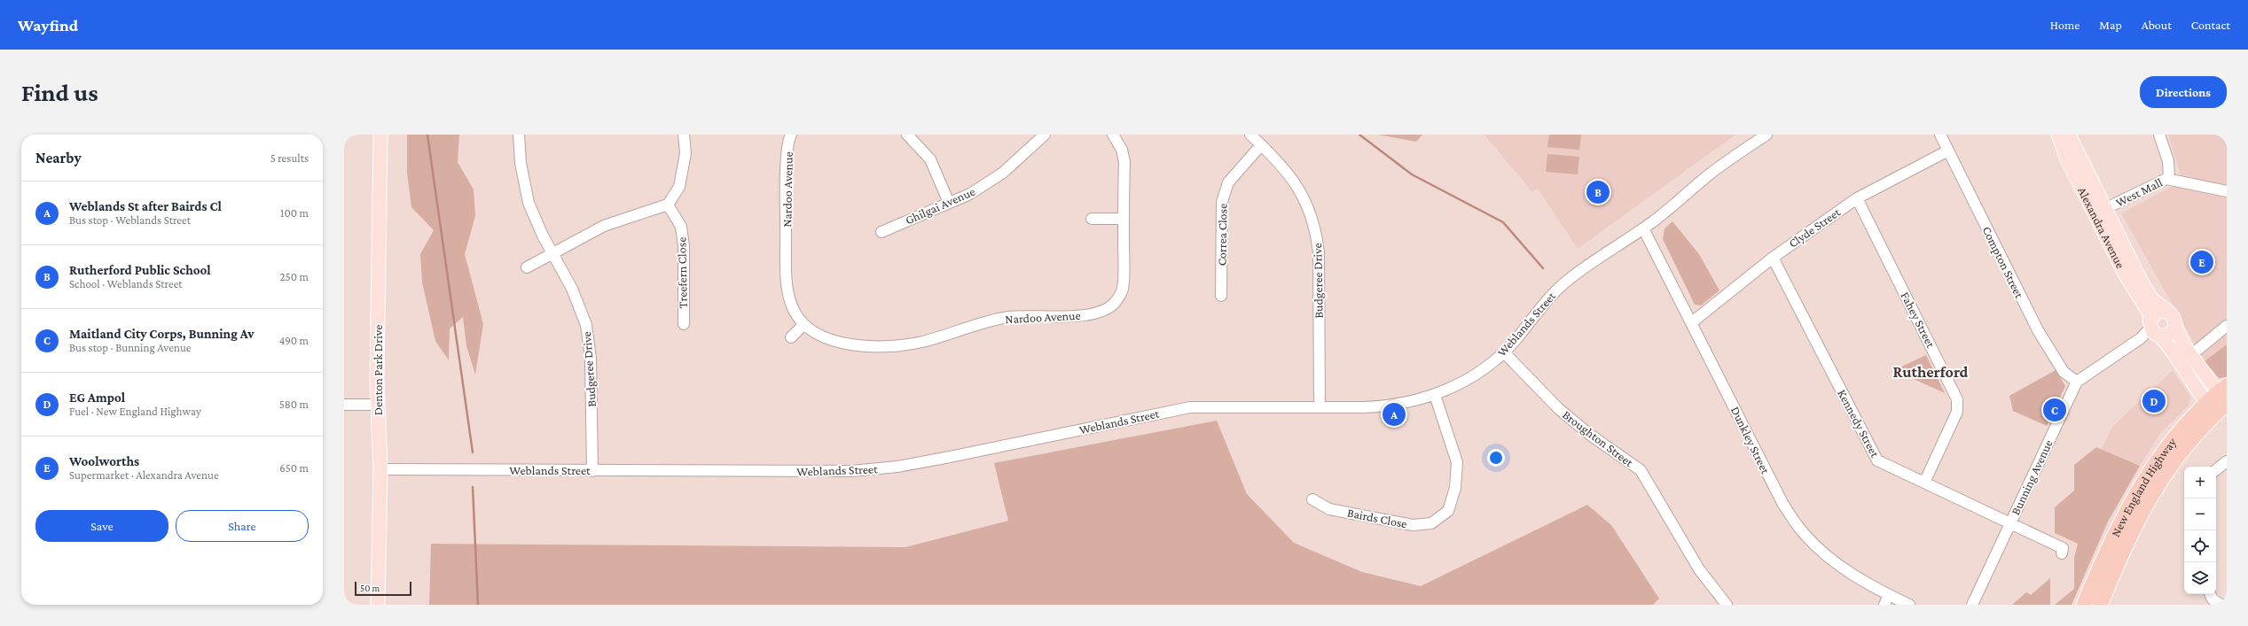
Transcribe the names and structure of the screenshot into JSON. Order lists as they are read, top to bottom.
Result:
{
  "streets": {
    "highway": ["New England Highway"],
    "main road": ["Alexandra Avenue", "Denton Park Drive"],
    "street": [
      "Nardoo Avenue",
      "West Mall",
      "Ghilgai Avenue",
      "Clyde Street",
      "Correa Close",
      "Compton Street",
      "Treefern Close",
      "Budgeree Drive",
      "Fahey Street",
      "Weblands Street",
      "Kennedy Street",
      "Broughton Street",
      "Dunkley Street",
      "Bunning Avenue",
      "Bairds Close"
    ]
  },
  "crossings": [
    ["West Mall", "Alexandra Avenue"],
    ["Clyde Street", "Compton Street"],
    ["Clyde Street", "Fahey Street"],
    ["Clyde Street", "Kennedy Street"],
    ["Clyde Street", "Dunkley Street"],
    ["Alexandra Avenue", "Bunning Avenue"],
    ["Alexandra Avenue", "New England Highway"],
    ["Correa Close", "Budgeree Drive"],
    ["Compton Street", "Bunning Avenue"],
    ["Budgeree Drive", "Weblands Street"],
    ["Fahey Street", "Kennedy Street"],
    ["Weblands Street", "Denton Park Drive"],
    ["Weblands Street", "Broughton Street"],
    ["Weblands Street", "Dunkley Street"],
    ["Weblands Street", "Bairds Close"],
    ["Kennedy Street", "Bunning Avenue"]
  ],
  "districts": ["Rutherford"],
  "scale_bar": "50 m",
  "page": {
    "header": "Wayfind",
    "nav": [
      "Home",
      "Map",
      "About",
      "Contact"
    ],
    "buttons": [
      "Directions",
      ["Save", "Share"]
    ],
    "title": "Find us",
    "heading": ["Nearby", "5 results"],
    "pins": [
      "B",
      "E",
      "D",
      "C",
      "A"
    ],
    "list": [
      {
        "mark": "A",
        "name": "Weblands St after Bairds Cl",
        "note": "Bus stop · Weblands Street",
        "value": "100 m"
      },
      {
        "mark": "B",
        "name": "Rutherford Public School",
        "note": "School · Weblands Street",
        "value": "250 m"
      },
      {
        "mark": "C",
        "name": "Maitland City Corps, Bunning Av",
        "note": "Bus stop · Bunning Avenue",
        "value": "490 m"
      },
      {
        "mark": "D",
        "name": "EG Ampol",
        "note": "Fuel · New England Highway",
        "value": "580 m"
      },
      {
        "mark": "E",
        "name": "Woolworths",
        "note": "Supermarket · Alexandra Avenue",
        "value": "650 m"
      }
    ],
    "map_buttons": ["+", "−"],
    "scale": "50 m"
  }
}
